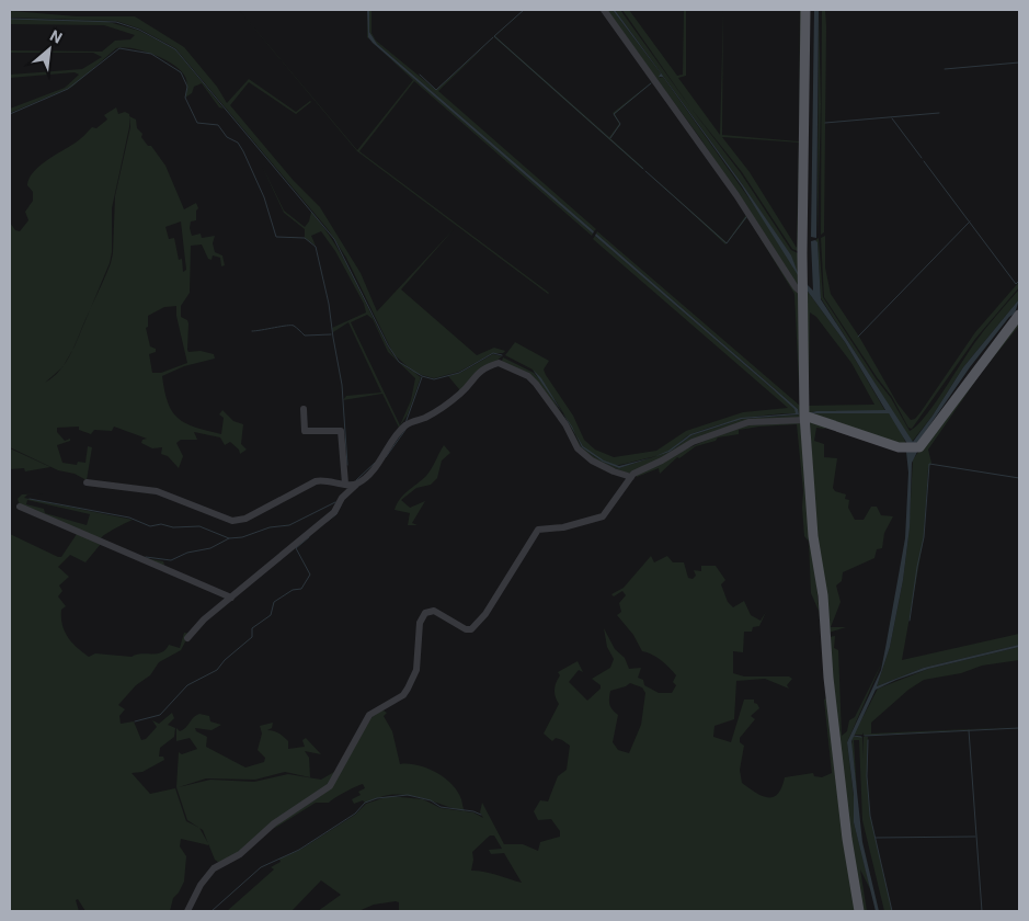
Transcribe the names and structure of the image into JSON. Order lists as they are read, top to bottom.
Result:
{
  "north": "top right"
}
